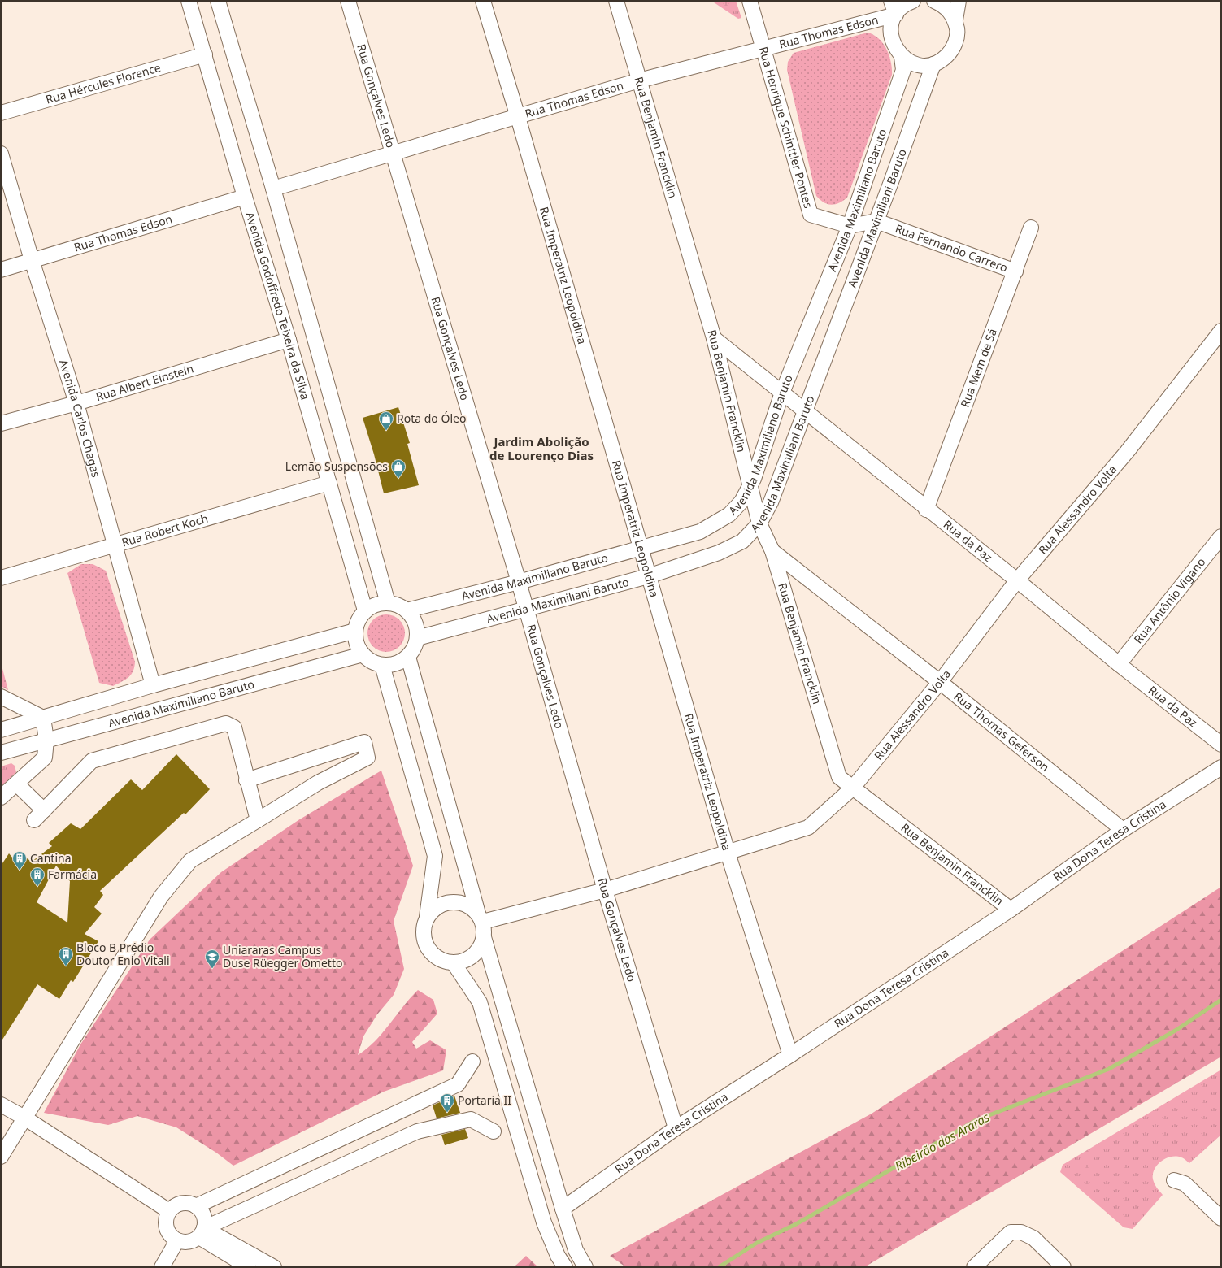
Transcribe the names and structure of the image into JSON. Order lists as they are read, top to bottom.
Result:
{
  "streets": {
    "street": [
      "Rua Thomas Edson",
      "Rua Hércules Florence",
      "Rua Gonçalves Ledo",
      "Rua Henrique Schinttler Pontes",
      "Rua Benjamin Francklin",
      "Avenida Maximiliano Baruto",
      "Avenida Maximiliani Baruto",
      "Rua Fernando Carrero",
      "Rua Imperatriz Leopoldina",
      "Avenida Godoffredo Teixeira da Silva",
      "Rua Mem de Sá",
      "Rua Albert Einstein",
      "Avenida Carlos Chagas",
      "Rua Alessandro Volta",
      "Rua Robert Koch",
      "Rua da Paz",
      "Rua Antônio Vigano",
      "Rua Thomas Geferson",
      "Rua Dona Teresa Cristina"
    ]
  },
  "crossings": [
    ["Rua Thomas Edson", "Rua Gonçalves Ledo"],
    ["Rua Thomas Edson", "Rua Henrique Schinttler Pontes"],
    ["Rua Thomas Edson", "Rua Benjamin Francklin"],
    ["Rua Thomas Edson", "Rua Imperatriz Leopoldina"],
    ["Rua Thomas Edson", "Avenida Godoffredo Teixeira da Silva"],
    ["Rua Thomas Edson", "Avenida Carlos Chagas"],
    ["Rua Hércules Florence", "Avenida Godoffredo Teixeira da Silva"],
    ["Rua Gonçalves Ledo", "Avenida Maximiliano Baruto"],
    ["Rua Gonçalves Ledo", "Avenida Maximiliani Baruto"],
    ["Rua Gonçalves Ledo", "Rua Alessandro Volta"],
    ["Rua Gonçalves Ledo", "Rua Dona Teresa Cristina"],
    ["Rua Henrique Schinttler Pontes", "Avenida Maximiliano Baruto"],
    ["Rua Benjamin Francklin", "Avenida Maximiliano Baruto"],
    ["Rua Benjamin Francklin", "Avenida Maximiliani Baruto"],
    ["Rua Benjamin Francklin", "Rua Alessandro Volta"],
    ["Rua Benjamin Francklin", "Rua da Paz"],
    ["Rua Benjamin Francklin", "Rua Thomas Geferson"],
    ["Rua Benjamin Francklin", "Rua Dona Teresa Cristina"],
    ["Avenida Maximiliano Baruto", "Avenida Maximiliani Baruto"],
    ["Avenida Maximiliano Baruto", "Rua Imperatriz Leopoldina"],
    ["Avenida Maximiliano Baruto", "Avenida Godoffredo Teixeira da Silva"],
    ["Avenida Maximiliano Baruto", "Avenida Carlos Chagas"],
    ["Avenida Maximiliano Baruto", "Rua da Paz"],
    ["Avenida Maximiliani Baruto", "Rua Fernando Carrero"],
    ["Avenida Maximiliani Baruto", "Rua Imperatriz Leopoldina"],
    ["Avenida Maximiliani Baruto", "Avenida Godoffredo Teixeira da Silva"],
    ["Avenida Maximiliani Baruto", "Rua da Paz"],
    ["Rua Fernando Carrero", "Rua Mem de Sá"],
    ["Rua Imperatriz Leopoldina", "Rua Alessandro Volta"],
    ["Rua Imperatriz Leopoldina", "Rua Dona Teresa Cristina"],
    ["Avenida Godoffredo Teixeira da Silva", "Rua Albert Einstein"],
    ["Avenida Godoffredo Teixeira da Silva", "Rua Robert Koch"],
    ["Rua Mem de Sá", "Rua da Paz"],
    ["Rua Albert Einstein", "Avenida Carlos Chagas"],
    ["Avenida Carlos Chagas", "Rua Robert Koch"],
    ["Rua Alessandro Volta", "Rua da Paz"],
    ["Rua Alessandro Volta", "Rua Thomas Geferson"],
    ["Rua da Paz", "Rua Antônio Vigano"],
    ["Rua Thomas Geferson", "Rua Dona Teresa Cristina"]
  ],
  "districts": ["Jardim Abolição de Lourenço Dias"],
  "water": ["Ribeirão das Araras"],
  "places": {
    "shop": ["Rota do Óleo", "Lemão Suspensões"],
    "building": [
      "Cantina",
      "Farmácia",
      "Bloco B Prédio Doutor Enio Vitali",
      "Portaria II"
    ],
    "school or university": ["Uniararas Campus Duse Rüegger Ometto"]
  }
}
